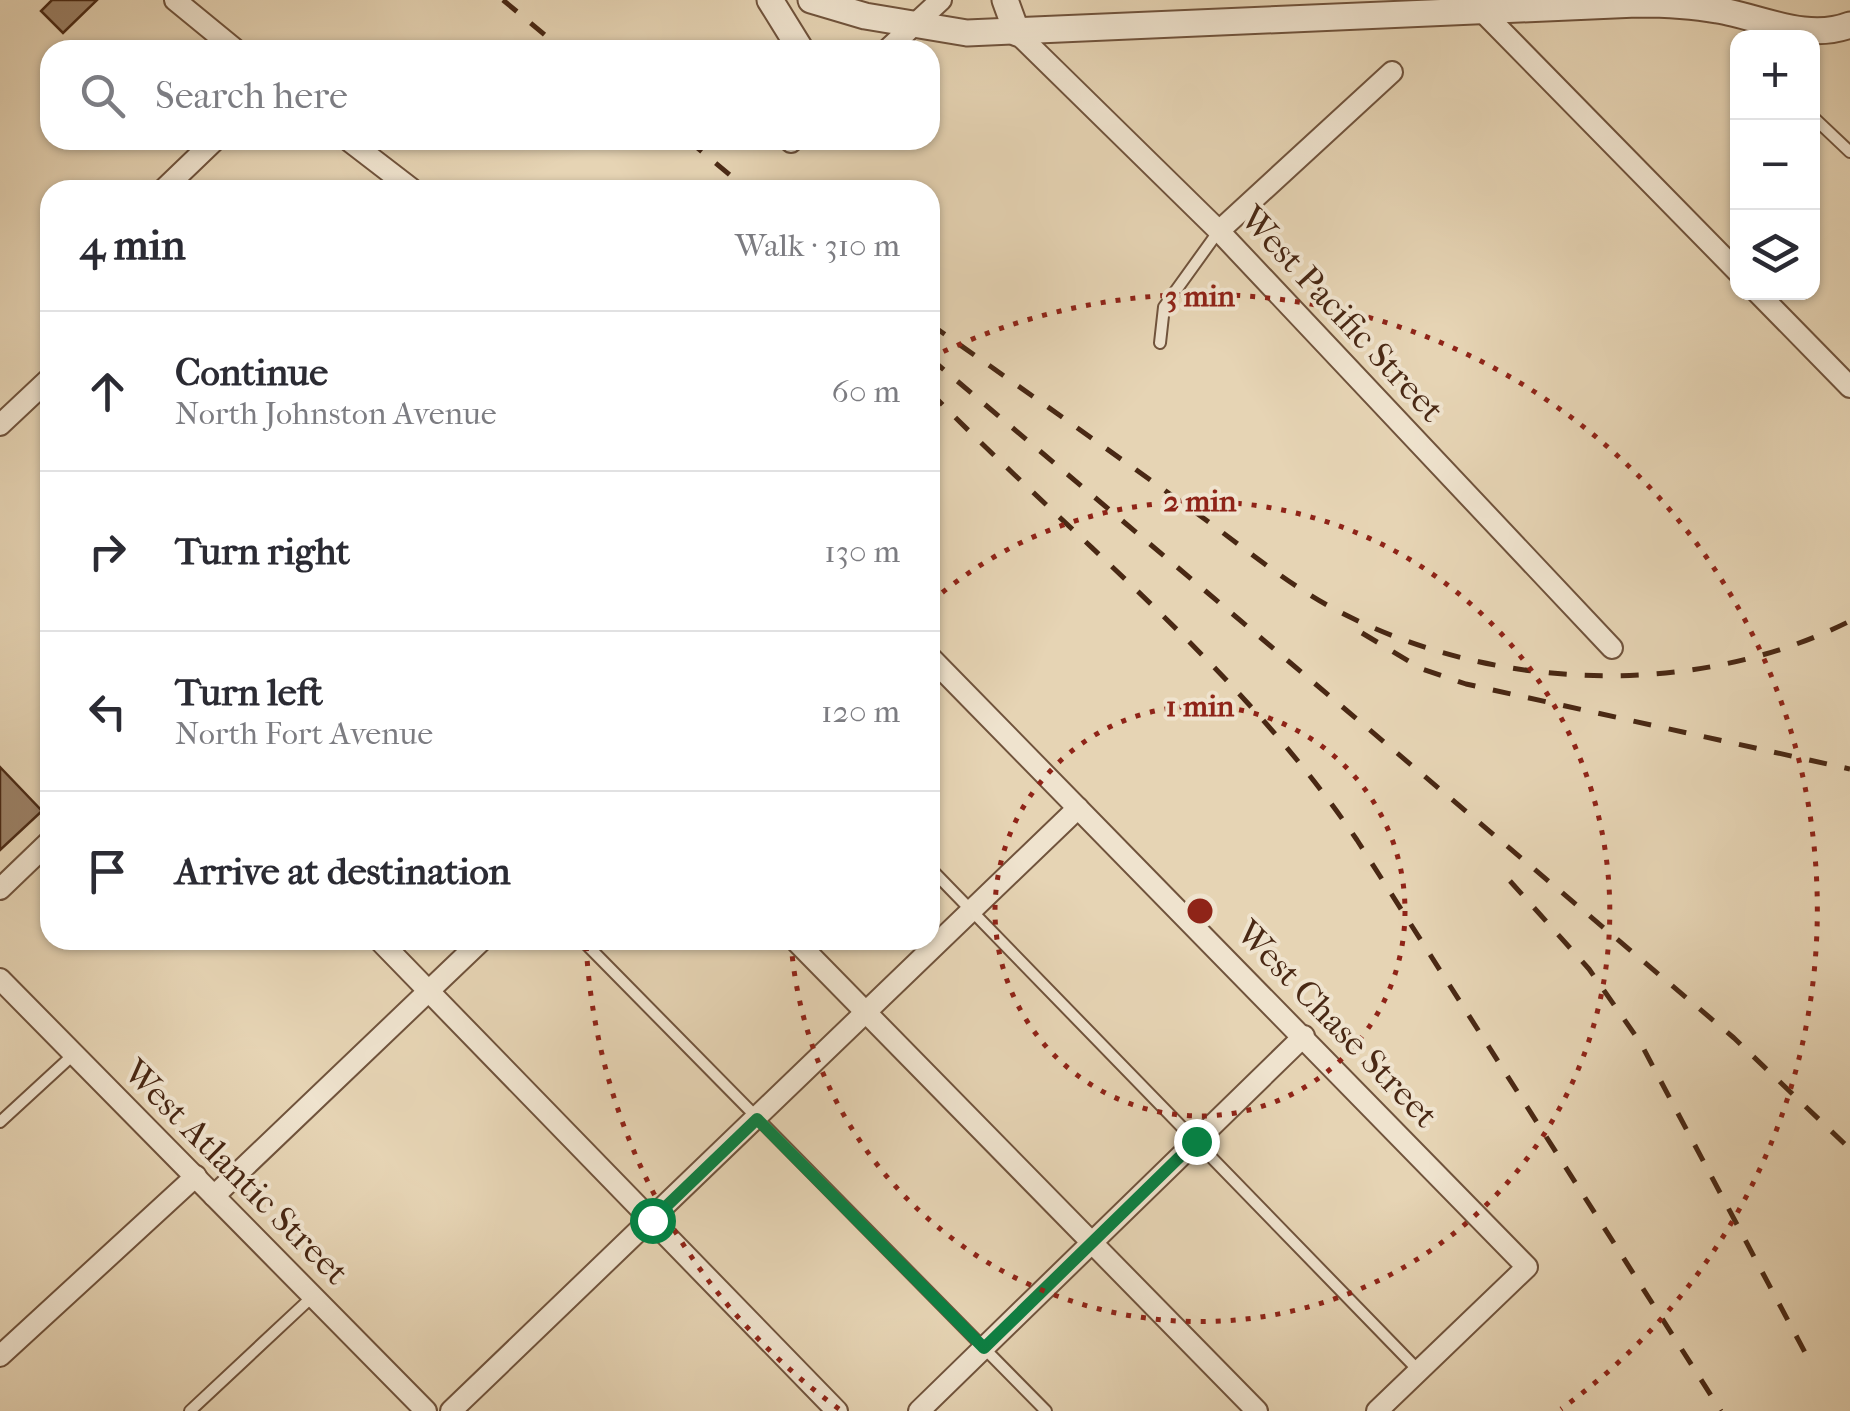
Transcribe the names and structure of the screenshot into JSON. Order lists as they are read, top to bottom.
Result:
{
  "streets": {
    "street": ["West Pacific Street", "West Chase Street", "West Atlantic Street"]
  },
  "page": {
    "map_buttons": ["+", "−"],
    "search": "Search here",
    "heading": ["4 min", "Walk · 310 m"],
    "list": [
      ["Continue", "North Johnston Avenue", "60 m"],
      ["Turn right", "130 m"],
      ["Turn left", "North Fort Avenue", "120 m"],
      "Arrive at destination"
    ]
  },
  "rings": ["3 min", "2 min", "1 min"]
}
